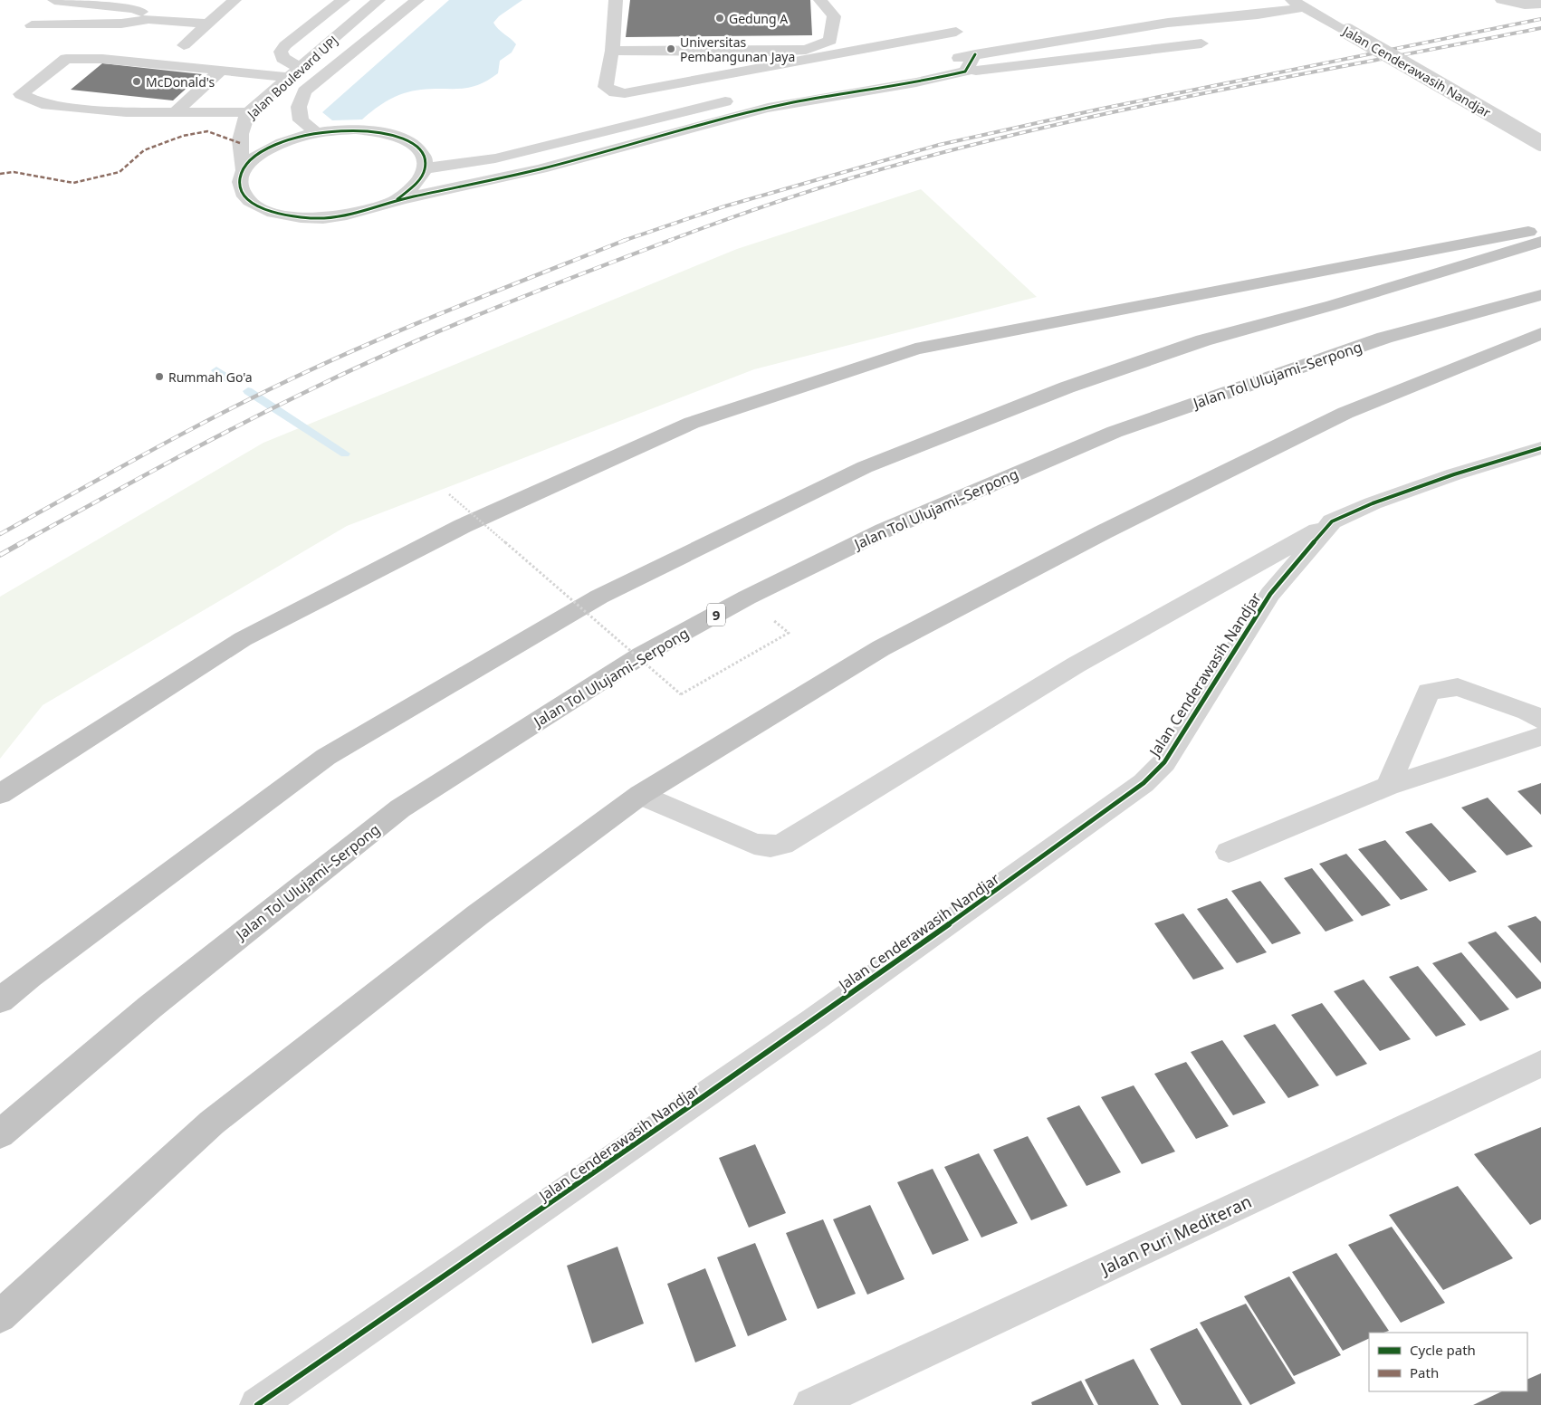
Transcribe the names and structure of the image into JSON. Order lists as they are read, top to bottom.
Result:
{
  "streets": {
    "highway": ["Jalan Tol Ulujami–Serpong", "9"],
    "street": ["Jalan Cenderawasih Nandjar", "Jalan Boulevard UPJ", "Jalan Puri Mediteran"]
  },
  "places": [
    "Gedung A",
    "Universitas Pembangunan Jaya",
    "McDonald's",
    "Rummah Go'a"
  ],
  "legend": ["Cycle path", "Path"]
}
